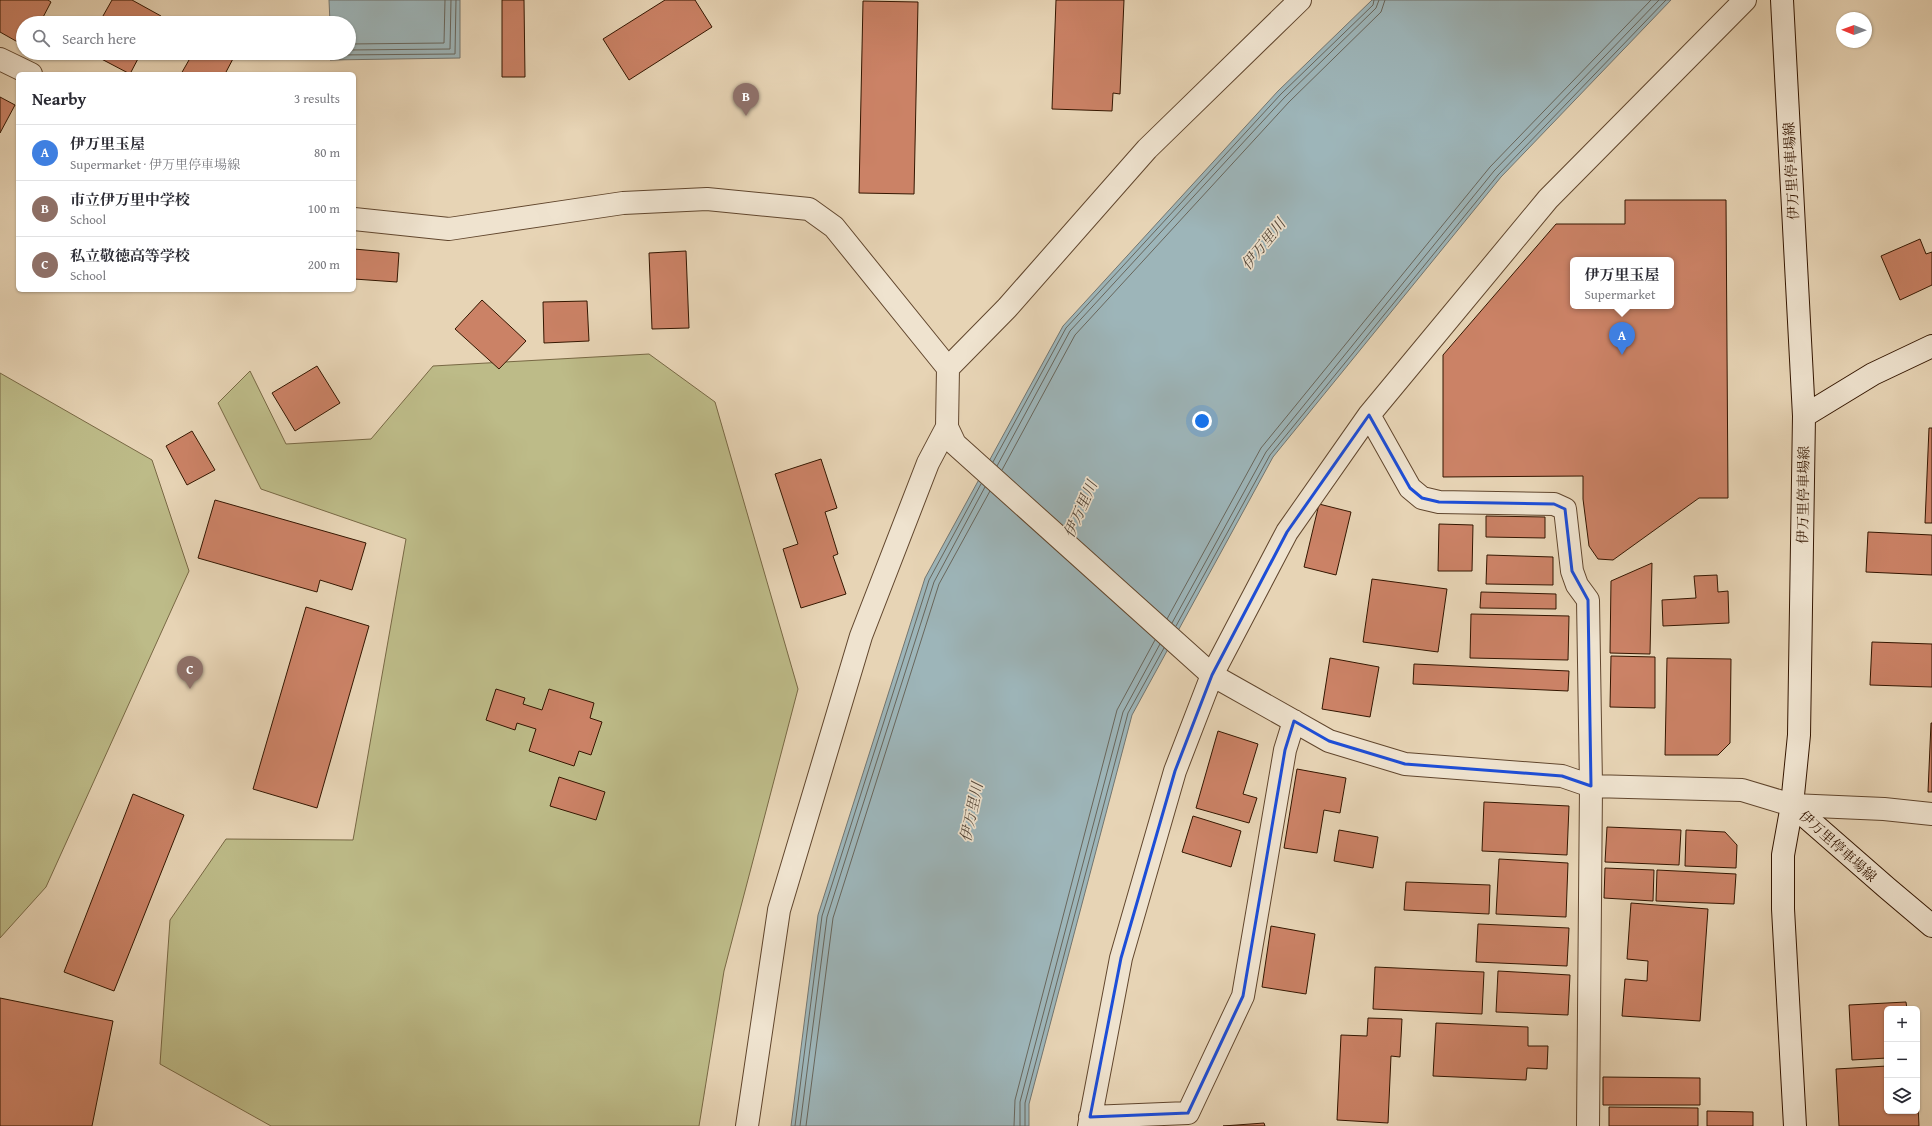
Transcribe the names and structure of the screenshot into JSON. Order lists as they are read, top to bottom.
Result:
{
  "streets": {
    "street": ["伊万里停車場線"]
  },
  "water": ["伊万里川"],
  "north": "left",
  "page": {
    "search": "Search here",
    "heading": ["Nearby", "3 results"],
    "pins": ["B", "A", "C"],
    "list": [
      {
        "mark": "A",
        "name": "伊万里玉屋",
        "note": "Supermarket · 伊万里停車場線",
        "value": "80 m"
      },
      {
        "mark": "B",
        "name": "市立伊万里中学校",
        "note": "School",
        "value": "100 m"
      },
      {
        "mark": "C",
        "name": "私立敬徳高等学校",
        "note": "School",
        "value": "200 m"
      }
    ],
    "popup": ["伊万里玉屋", "Supermarket"],
    "map_buttons": ["+", "−"]
  }
}
